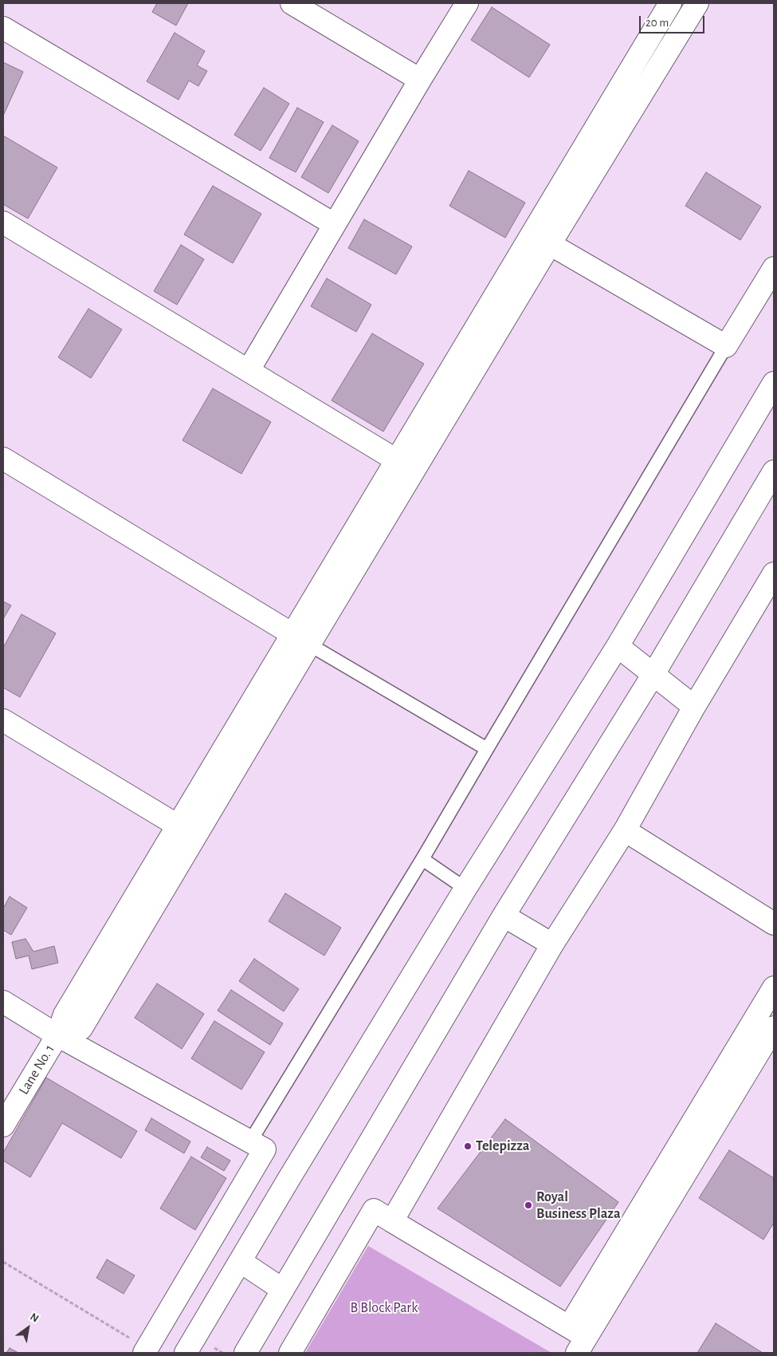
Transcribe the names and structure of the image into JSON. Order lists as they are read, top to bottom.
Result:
{
  "streets": {
    "street": ["Lane No. 1"]
  },
  "parks": ["B Block Park"],
  "places": ["Telepizza", "Royal Business Plaza"],
  "scale_bar": "20 m",
  "north": "top right"
}
